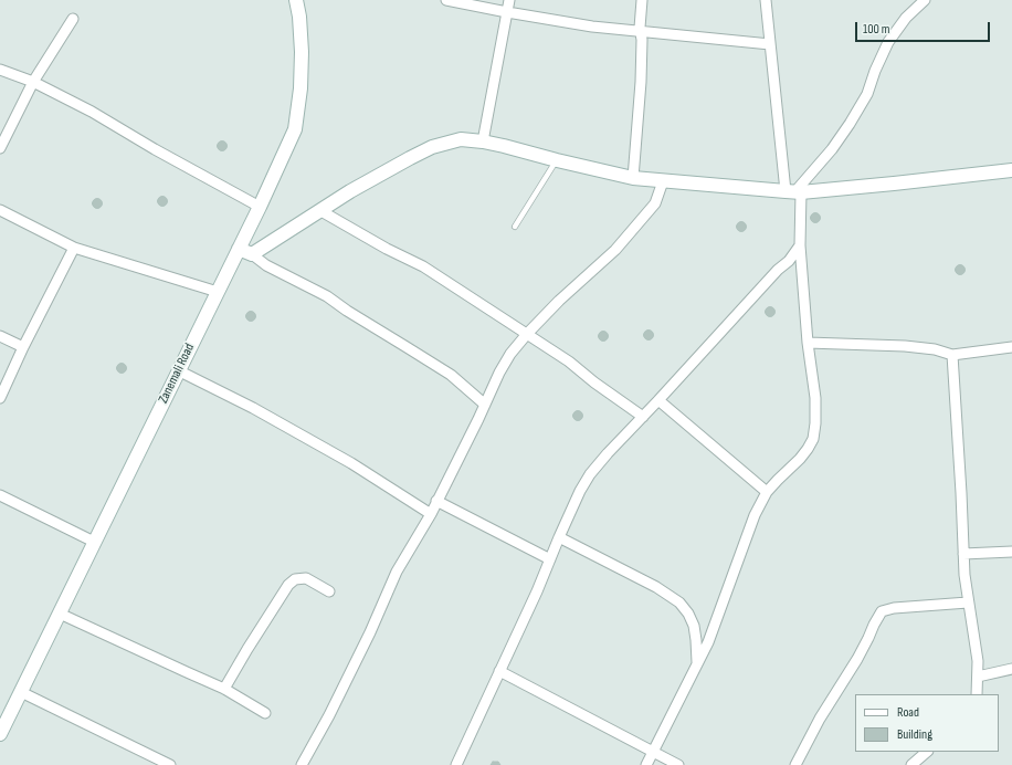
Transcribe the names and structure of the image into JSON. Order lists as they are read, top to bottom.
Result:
{
  "streets": {
    "street": ["Zanemali Road"]
  },
  "legend": ["Road", "Building"],
  "scale_bar": "100 m"
}
